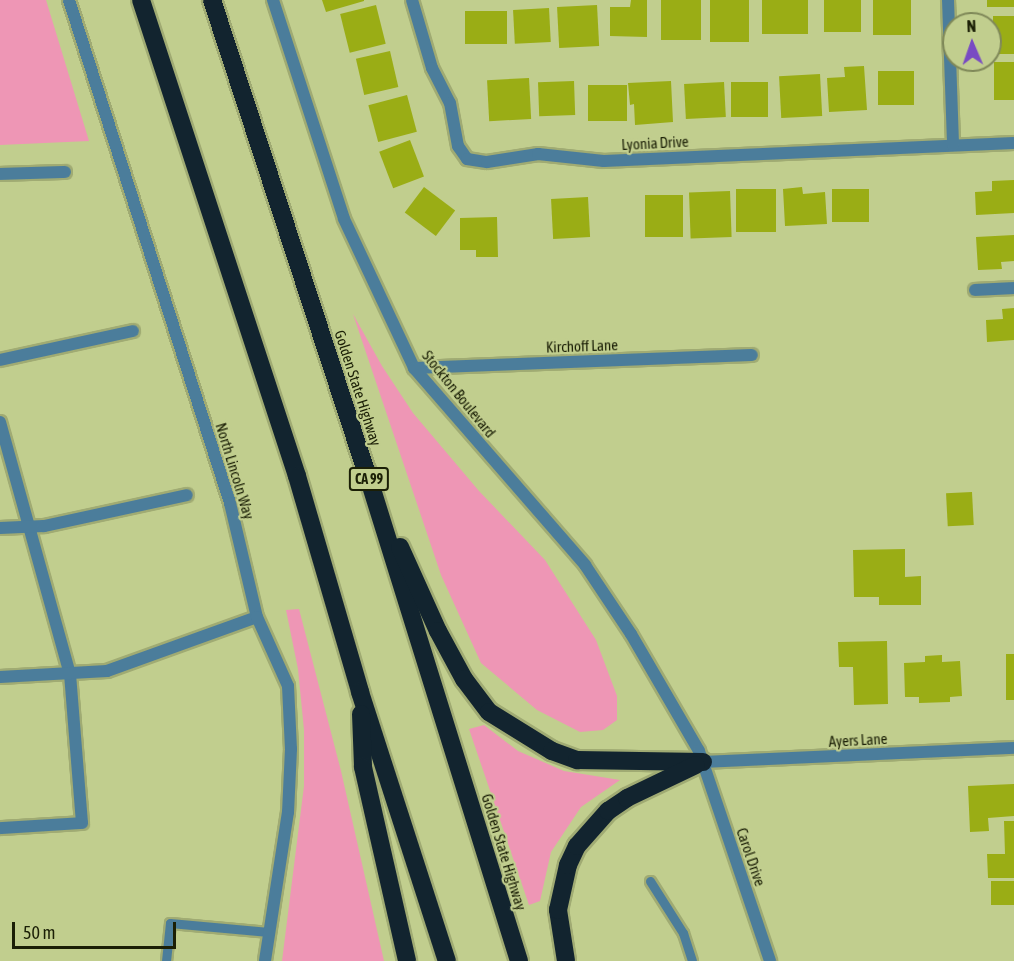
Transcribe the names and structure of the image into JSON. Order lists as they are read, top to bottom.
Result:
{
  "streets": {
    "highway": ["Golden State Highway", "CA 99"],
    "street": [
      "Lyonia Drive",
      "Kirchoff Lane",
      "Stockton Boulevard",
      "North Lincoln Way",
      "Ayers Lane",
      "Carol Drive"
    ]
  },
  "crossings": [
    ["Kirchoff Lane", "Stockton Boulevard"],
    ["Stockton Boulevard", "Ayers Lane"],
    ["Stockton Boulevard", "Carol Drive"],
    ["Ayers Lane", "Carol Drive"]
  ],
  "scale_bar": "50 m",
  "north": "top"
}
